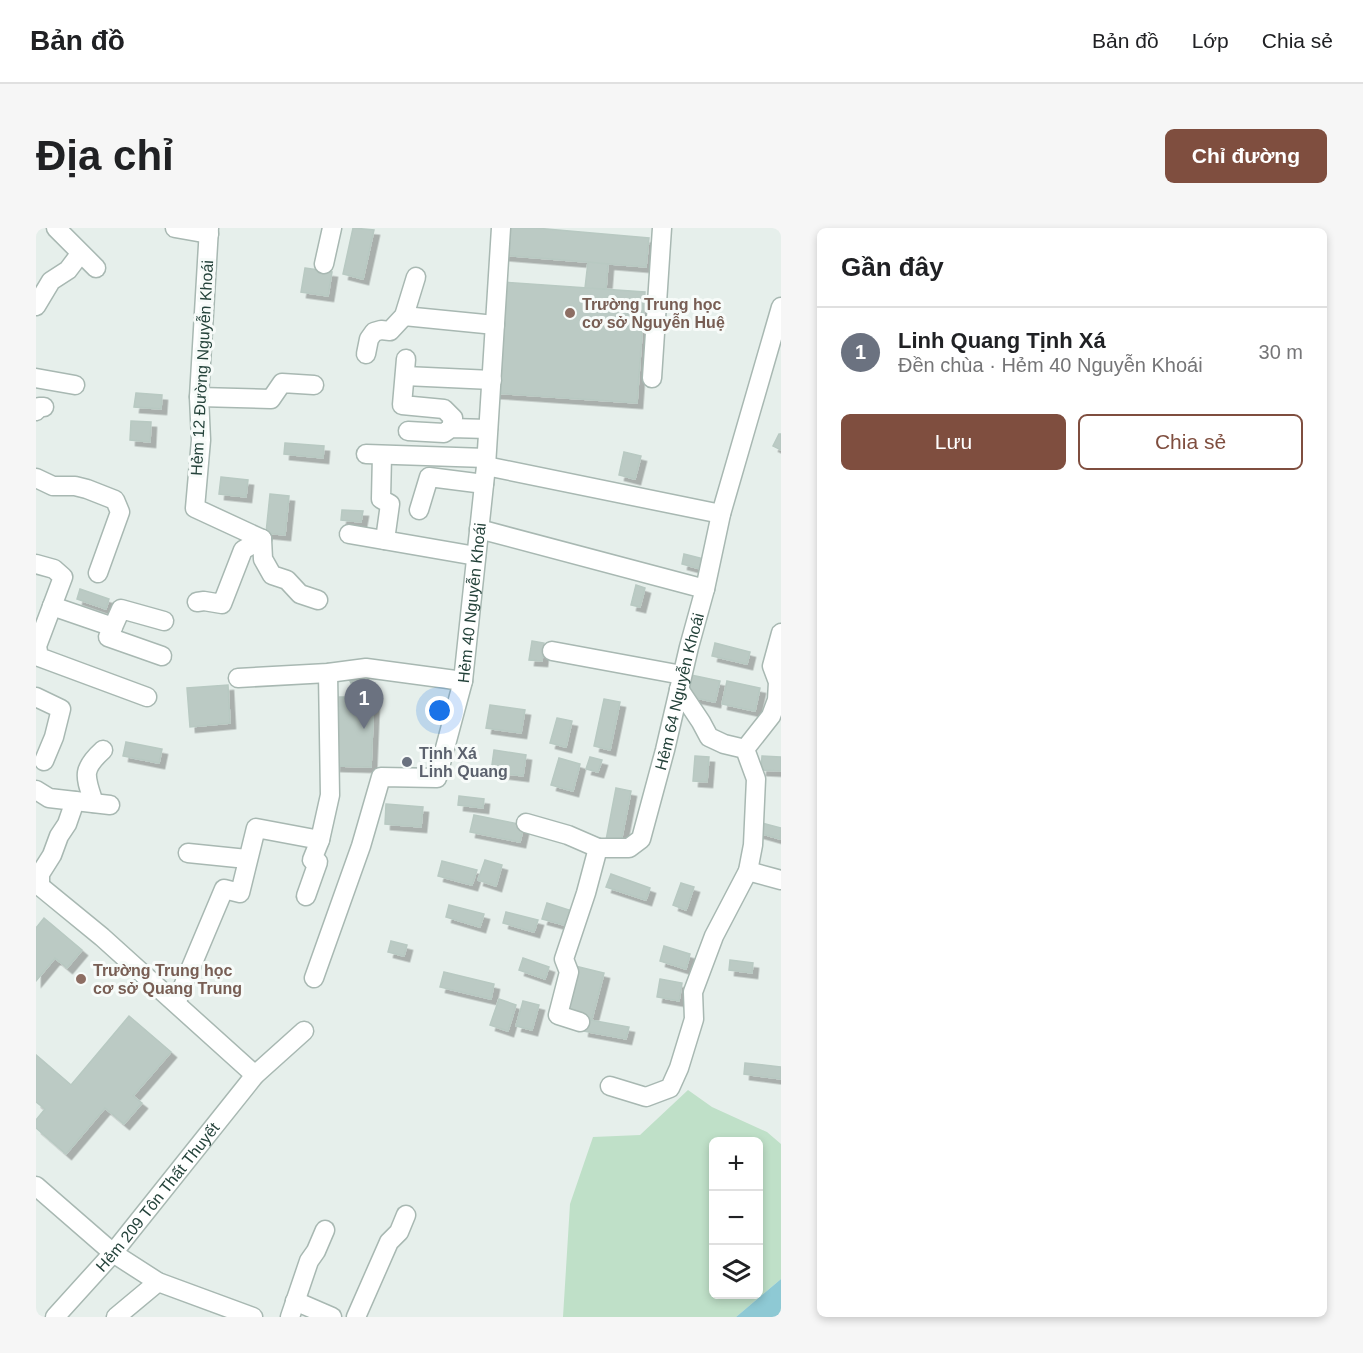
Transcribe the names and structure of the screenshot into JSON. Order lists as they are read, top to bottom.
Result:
{
  "streets": {
    "street": [
      "Hẻm 12 Đường Nguyễn Khoái",
      "Hẻm 40 Nguyễn Khoái",
      "Hẻm 64 Nguyễn Khoái",
      "Hẻm 209 Tôn Thất Thuyết"
    ]
  },
  "places": ["Trường Trung học cơ sở Nguyễn Huệ", "Tịnh Xá Linh Quang", "Trường Trung học cơ sở Quang Trung"],
  "page": {
    "header": "Bản đồ",
    "nav": ["Bản đồ", "Lớp", "Chia sẻ"],
    "buttons": [
      "Chỉ đường",
      ["Lưu", "Chia sẻ"]
    ],
    "title": "Địa chỉ",
    "heading": "Gần đây",
    "list": [
      {
        "mark": "1",
        "name": "Linh Quang Tịnh Xá",
        "note": "Đền chùa · Hẻm 40 Nguyễn Khoái",
        "value": "30 m"
      }
    ],
    "pins": "1",
    "map_buttons": ["+", "−"]
  }
}
